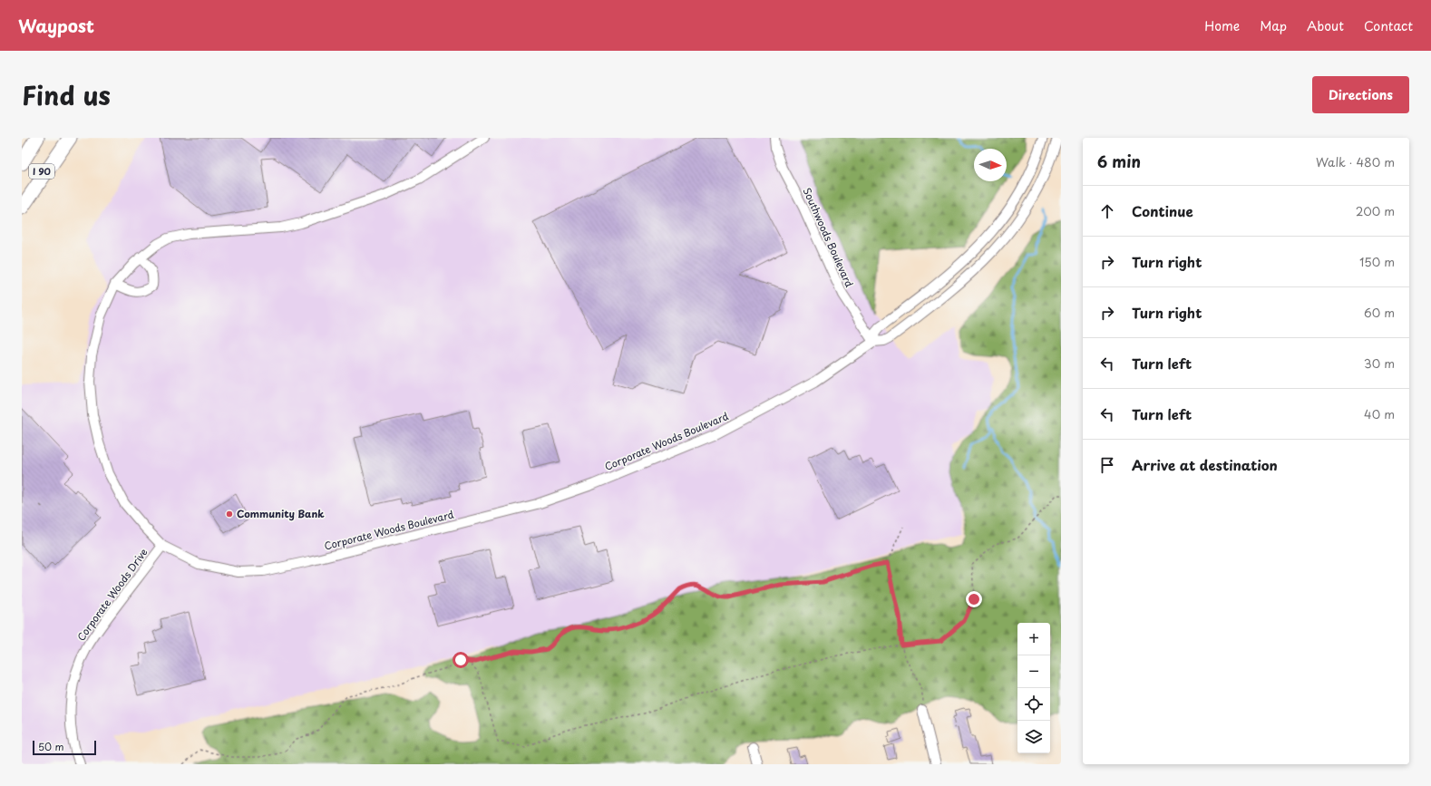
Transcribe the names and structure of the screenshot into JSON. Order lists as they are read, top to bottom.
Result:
{
  "streets": {
    "highway": ["I 90"],
    "street": ["Southwoods Boulevard", "Corporate Woods Boulevard", "Corporate Woods Drive"]
  },
  "crossings": [
    ["Southwoods Boulevard", "Corporate Woods Boulevard"],
    ["Corporate Woods Boulevard", "Corporate Woods Drive"]
  ],
  "places": ["Community Bank"],
  "scale_bar": "50 m",
  "north": "right",
  "page": {
    "header": "Waypost",
    "nav": [
      "Home",
      "Map",
      "About",
      "Contact"
    ],
    "title": "Find us",
    "buttons": "Directions",
    "heading": ["6 min", "Walk · 480 m"],
    "list": [
      ["Continue", "200 m"],
      ["Turn right", "150 m"],
      ["Turn right", "60 m"],
      ["Turn left", "30 m"],
      ["Turn left", "40 m"],
      "Arrive at destination"
    ],
    "map_buttons": ["+", "−"],
    "scale": "50 m"
  }
}
